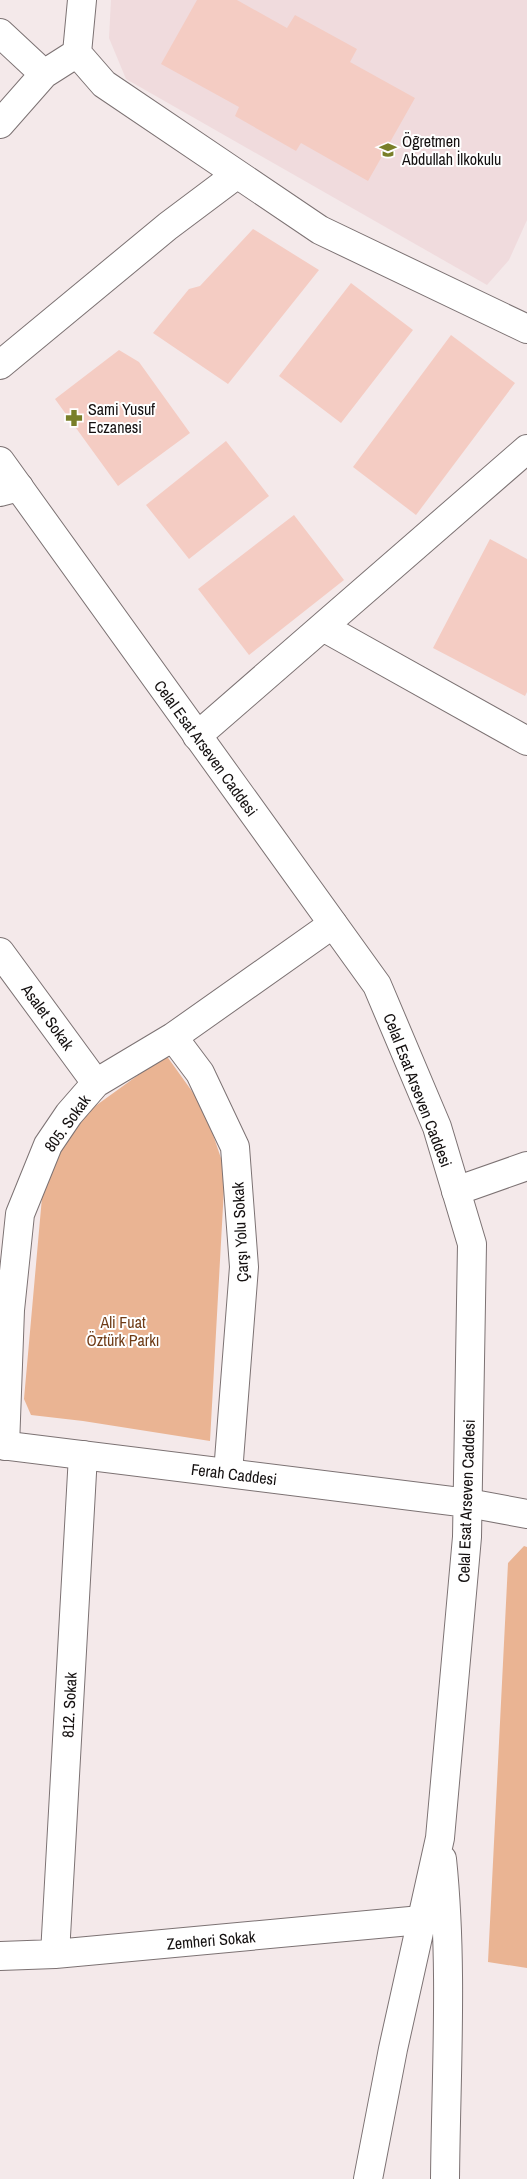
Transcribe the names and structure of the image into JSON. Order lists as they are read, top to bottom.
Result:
{
  "streets": {
    "street": [
      "Celal Esat Arseven Caddesi",
      "Asalet Sokak",
      "805. Sokak",
      "Çarşı Yolu Sokak",
      "Ferah Caddesi",
      "812. Sokak",
      "Zemheri Sokak"
    ]
  },
  "crossings": [
    ["Celal Esat Arseven Caddesi", "805. Sokak"],
    ["Celal Esat Arseven Caddesi", "Ferah Caddesi"],
    ["Asalet Sokak", "805. Sokak"],
    ["805. Sokak", "Çarşı Yolu Sokak"],
    ["805. Sokak", "Ferah Caddesi"],
    ["Çarşı Yolu Sokak", "Ferah Caddesi"],
    ["Ferah Caddesi", "812. Sokak"],
    ["812. Sokak", "Zemheri Sokak"]
  ],
  "parks": ["Ali Fuat Öztürk Parkı"],
  "places": {
    "school or university": ["Öğretmen Abdullah İlkokulu"],
    "pharmacy": ["Sami Yusuf Eczanesi"]
  }
}
